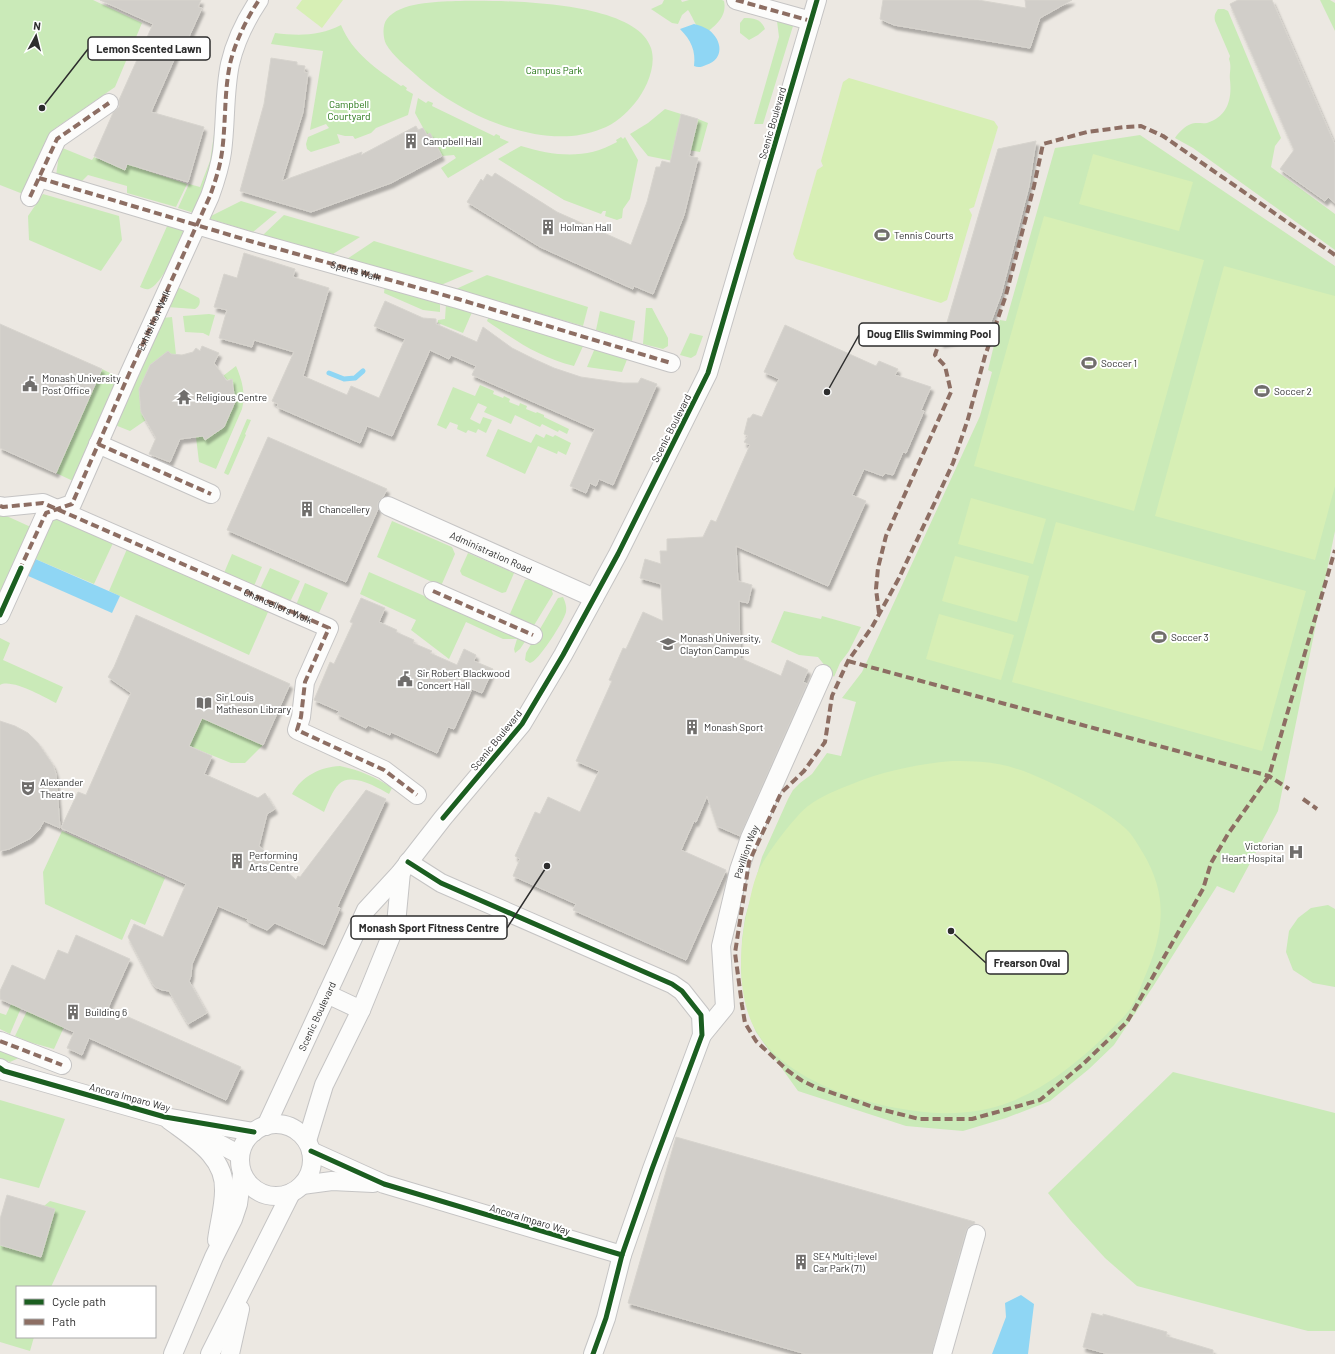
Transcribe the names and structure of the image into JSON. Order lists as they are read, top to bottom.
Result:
{
  "streets": {
    "street": [
      "Scenic Boulevard",
      "Sports Walk",
      "Exhibition Walk",
      "Administration Road",
      "Chancellors Walk",
      "Pavillion Way",
      "Ancora Imparo Way"
    ]
  },
  "crossings": [
    ["Scenic Boulevard", "Administration Road"],
    ["Scenic Boulevard", "Ancora Imparo Way"],
    ["Sports Walk", "Exhibition Walk"],
    ["Exhibition Walk", "Chancellors Walk"]
  ],
  "parks": ["Campus Park", "Campbell Courtyard"],
  "places": {
    "other": [
      "Lemon Scented Lawn",
      "Doug Ellis Swimming Pool",
      "Monash Sport Fitness Centre",
      "Frearson Oval"
    ],
    "building": [
      "Campbell Hall",
      "Holman Hall",
      "Chancellery",
      "Monash Sport",
      "Performing Arts Centre",
      "Building 6",
      "SE4 Multi-level Car Park (71)"
    ],
    "sports": [
      "Tennis Courts",
      "Soccer 1",
      "Soccer 2",
      "Soccer 3"
    ],
    "public building": ["Monash University Post Office", "Sir Robert Blackwood Concert Hall"],
    "temple": ["Religious Centre"],
    "school or university": ["Monash University, Clayton Campus"],
    "library": ["Sir Louis Matheson Library"],
    "theatre": ["Alexander Theatre"],
    "hospital": ["Victorian Heart Hospital"]
  },
  "legend": ["Cycle path", "Path"],
  "north": "top"
}
